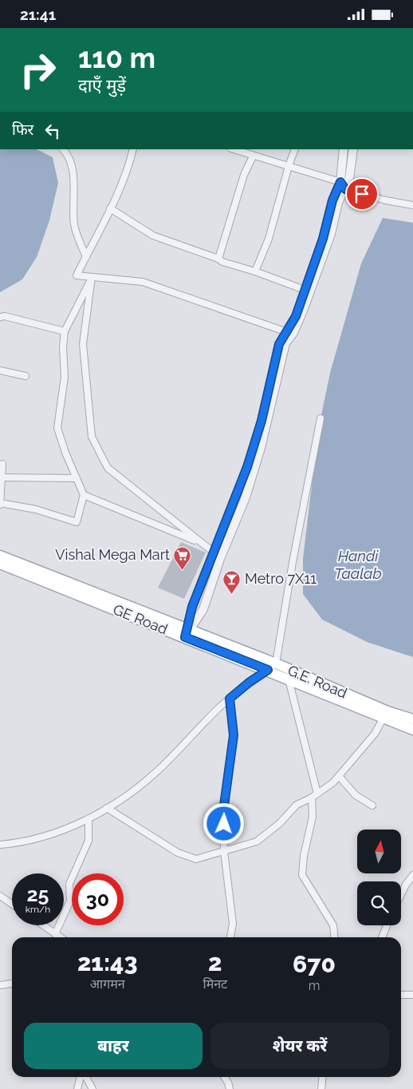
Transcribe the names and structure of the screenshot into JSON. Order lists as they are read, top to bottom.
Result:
{
  "streets": {
    "main road": ["GE Road", "G.E. Road"]
  },
  "crossings": [
    ["GE Road", "G.E. Road"]
  ],
  "water": ["Handi Taalab"],
  "places": {
    "supermarket": ["Vishal Mega Mart"],
    "bar": ["Metro 7X11"]
  },
  "north": "top",
  "page": {
    "status": "21:41",
    "turn": ["110 m", "दाएँ मुड़ें"],
    "then": "फिर",
    "speed": "25 km/h",
    "limit": "30",
    "eta": [
      "21:43",
      "आगमन",
      "2",
      "मिनट",
      "670",
      "m"
    ],
    "buttons": ["बाहर", "शेयर करें"]
  }
}
